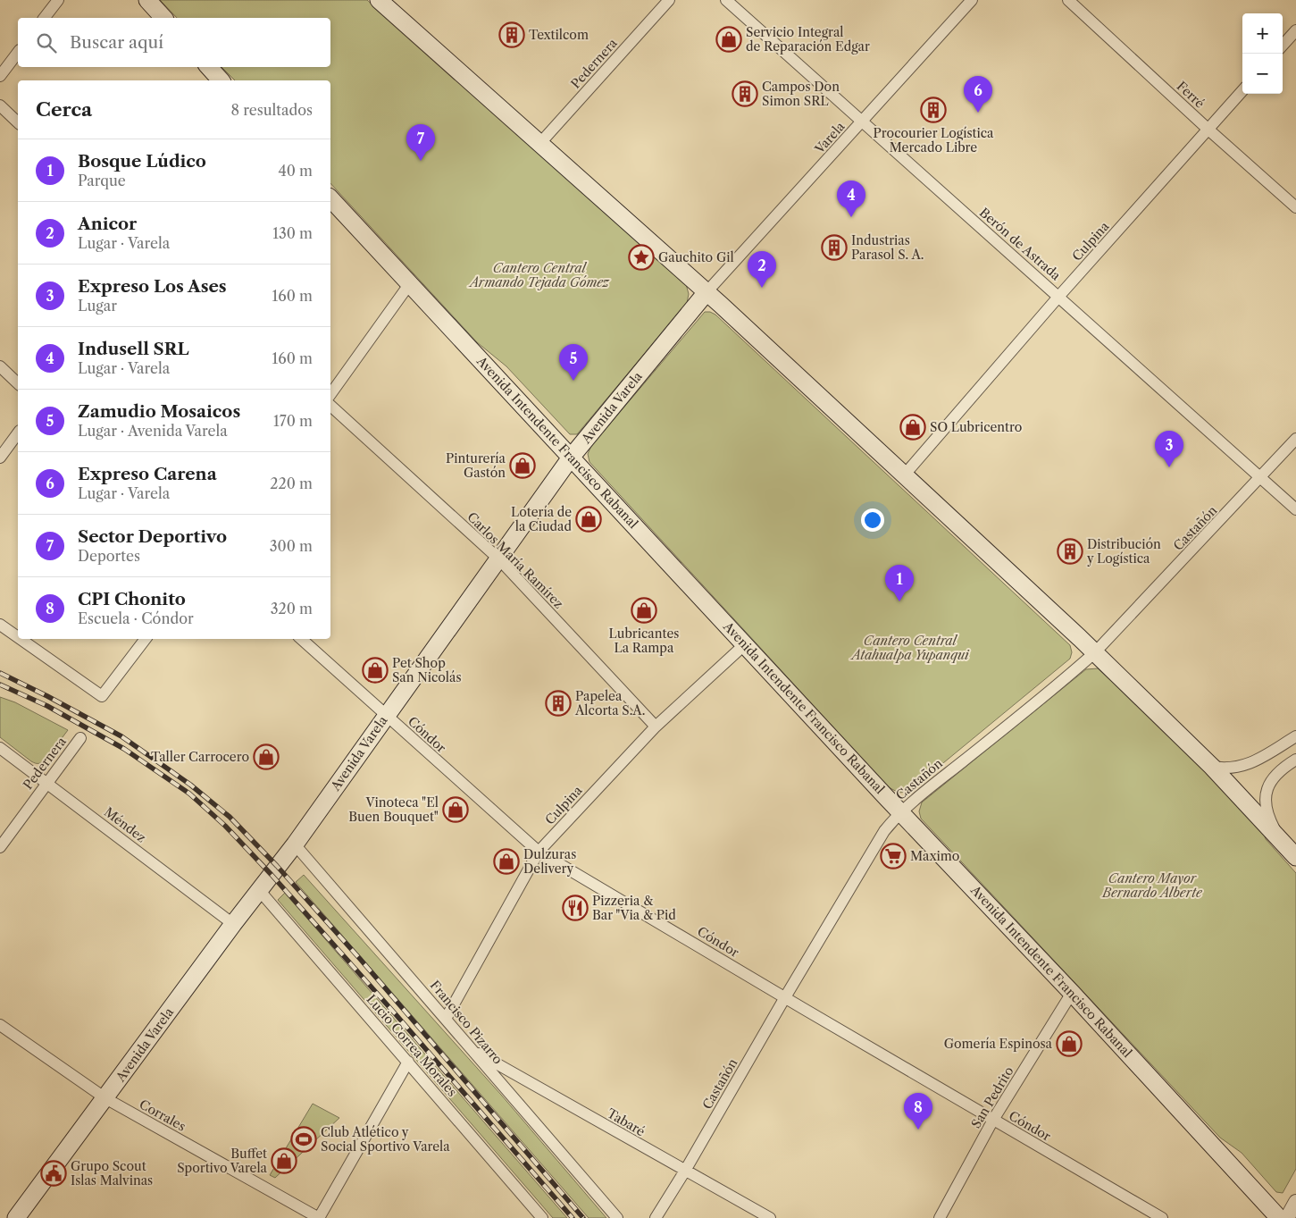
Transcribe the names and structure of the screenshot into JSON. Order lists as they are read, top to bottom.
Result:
{
  "streets": {
    "main road": ["Avenida Varela", "Avenida Intendente Francisco Rabanal"],
    "street": [
      "Pedernera",
      "Ferré",
      "Varela",
      "Culpina",
      "Berón de Astrada",
      "Castañón",
      "Carlos María Ramírez",
      "Cóndor",
      "Méndez",
      "Francisco Pizarro",
      "Lucio Correa Morales",
      "San Pedrito",
      "Corrales",
      "Tabaré"
    ]
  },
  "crossings": [
    ["Pedernera", "Méndez"],
    ["Ferré", "Culpina"],
    ["Varela", "Berón de Astrada"],
    ["Varela", "Avenida Varela"],
    ["Culpina", "Berón de Astrada"],
    ["Culpina", "Avenida Intendente Francisco Rabanal"],
    ["Culpina", "Carlos María Ramírez"],
    ["Culpina", "Cóndor"],
    ["Culpina", "Francisco Pizarro"],
    ["Berón de Astrada", "Castañón"],
    ["Avenida Varela", "Avenida Intendente Francisco Rabanal"],
    ["Avenida Varela", "Carlos María Ramírez"],
    ["Avenida Varela", "Cóndor"],
    ["Avenida Varela", "Méndez"],
    ["Avenida Varela", "Francisco Pizarro"],
    ["Avenida Varela", "Lucio Correa Morales"],
    ["Avenida Varela", "Corrales"],
    ["Avenida Intendente Francisco Rabanal", "Castañón"],
    ["Avenida Intendente Francisco Rabanal", "San Pedrito"],
    ["Castañón", "Cóndor"],
    ["Castañón", "Tabaré"],
    ["Cóndor", "San Pedrito"],
    ["Francisco Pizarro", "Tabaré"]
  ],
  "parks": ["Cantero Central Armando Tejada Gómez", "Cantero Central Atahualpa Yupanqui", "Cantero Mayor Bernardo Alberte"],
  "places": {
    "building": [
      "Textilcom",
      "Campos Don Simon SRL",
      "Procourier Logística Mercado Libre",
      "Industrias Parasol S. A.",
      "Distribución y Logística",
      "Papelea Alcorta S.A."
    ],
    "shop": [
      "Servicio Integral de Reparación Edgar",
      "SO Lubricentro",
      "Pinturería Gastón",
      "Lotería de la Ciudad",
      "Lubricantes La Rampa",
      "Pet Shop San Nicolás",
      "Taller Carrocero",
      "Vinoteca \"El Buen Bouquet\"",
      "Dulzuras Delivery",
      "Gomería Espinosa",
      "Buffet Sportivo Varela"
    ],
    "place": ["Gauchito Gil"],
    "supermarket": ["Maximo"],
    "restaurant": ["Pizzeria & Bar \"Via & Pid"],
    "sports": ["Club Atlético y Social Sportivo Varela"],
    "public building": ["Grupo Scout Islas Malvinas"]
  },
  "page": {
    "map_buttons": ["+", "−"],
    "search": "Buscar aquí",
    "pins": [
      "6",
      "7",
      "4",
      "2",
      "5",
      "3",
      "1",
      "8"
    ],
    "heading": ["Cerca", "8 resultados"],
    "list": [
      {
        "mark": "1",
        "name": "Bosque Lúdico",
        "note": "Parque",
        "value": "40 m"
      },
      {
        "mark": "2",
        "name": "Anicor",
        "note": "Lugar · Varela",
        "value": "130 m"
      },
      {
        "mark": "3",
        "name": "Expreso Los Ases",
        "note": "Lugar",
        "value": "160 m"
      },
      {
        "mark": "4",
        "name": "Indusell SRL",
        "note": "Lugar · Varela",
        "value": "160 m"
      },
      {
        "mark": "5",
        "name": "Zamudio Mosaicos",
        "note": "Lugar · Avenida Varela",
        "value": "170 m"
      },
      {
        "mark": "6",
        "name": "Expreso Carena",
        "note": "Lugar · Varela",
        "value": "220 m"
      },
      {
        "mark": "7",
        "name": "Sector Deportivo",
        "note": "Deportes",
        "value": "300 m"
      },
      {
        "mark": "8",
        "name": "CPI Chonito",
        "note": "Escuela · Cóndor",
        "value": "320 m"
      }
    ]
  }
}
